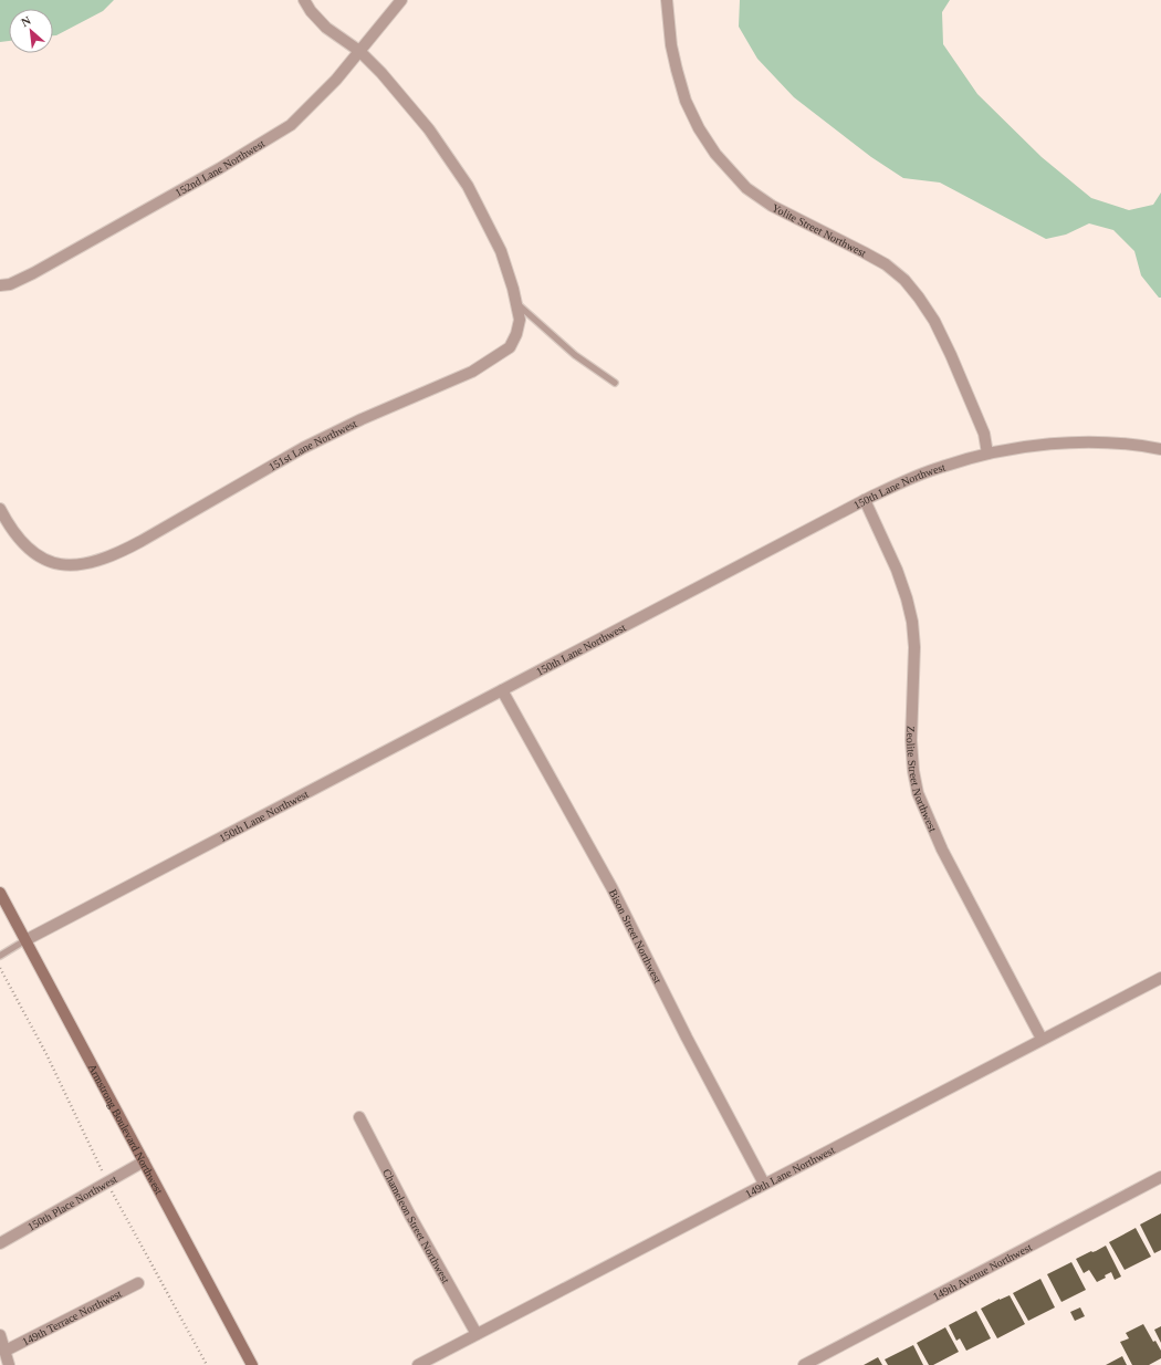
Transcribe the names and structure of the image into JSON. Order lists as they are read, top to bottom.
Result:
{
  "streets": {
    "main road": ["Armstrong Boulevard Northwest"],
    "street": [
      "152nd Lane Northwest",
      "Yolite Street Northwest",
      "151st Lane Northwest",
      "150th Lane Northwest",
      "Zeolite Street Northwest",
      "Bison Street Northwest",
      "149th Lane Northwest",
      "150th Place Northwest",
      "Chameleon Street Northwest",
      "149th Avenue Northwest",
      "149th Terrace Northwest"
    ]
  },
  "crossings": [
    ["152nd Lane Northwest", "151st Lane Northwest"],
    ["Yolite Street Northwest", "150th Lane Northwest"],
    ["150th Lane Northwest", "Zeolite Street Northwest"],
    ["150th Lane Northwest", "Bison Street Northwest"],
    ["150th Lane Northwest", "Armstrong Boulevard Northwest"],
    ["Zeolite Street Northwest", "149th Lane Northwest"],
    ["Bison Street Northwest", "149th Lane Northwest"],
    ["Armstrong Boulevard Northwest", "150th Place Northwest"],
    ["149th Lane Northwest", "Chameleon Street Northwest"]
  ],
  "north": "top left"
}
